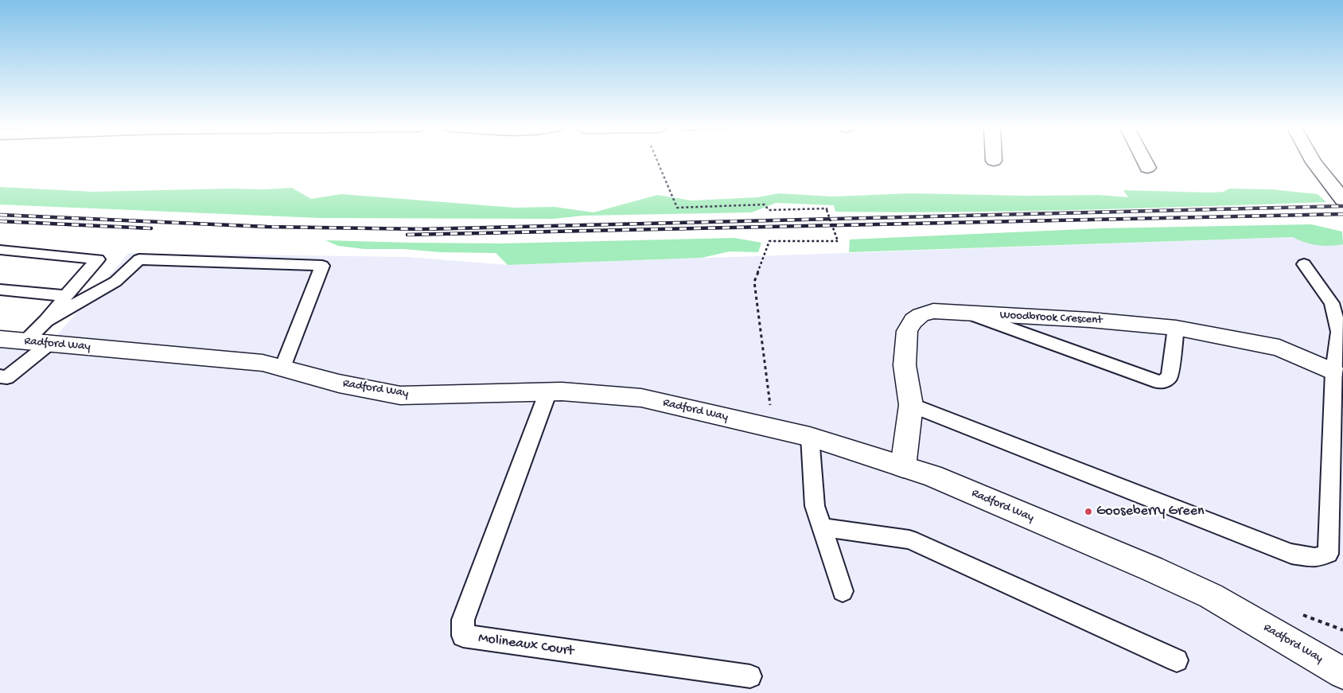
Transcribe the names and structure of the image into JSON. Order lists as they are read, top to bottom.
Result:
{
  "streets": {
    "street": ["Woodbrook Crescent", "Radford Way"],
    "lane": ["Molineaux Court"]
  },
  "crossings": [
    ["Woodbrook Crescent", "Radford Way"],
    ["Radford Way", "Molineaux Court"]
  ],
  "places": ["Gooseberry Green"]
}
